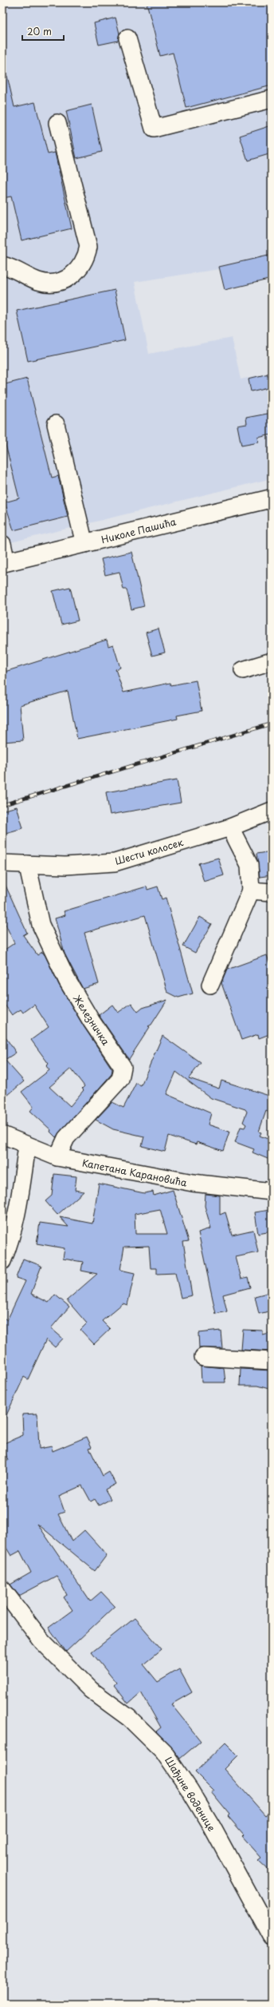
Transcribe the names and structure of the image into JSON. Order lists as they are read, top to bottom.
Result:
{
  "streets": {
    "main road": ["Николе Пашића"],
    "street": [
      "Шести колосек",
      "Железничка",
      "Капетана Карановића",
      "Шађине воденице"
    ]
  },
  "crossings": [
    ["Шести колосек", "Железничка"],
    ["Железничка", "Капетана Карановића"]
  ],
  "scale_bar": "20 m"
}
